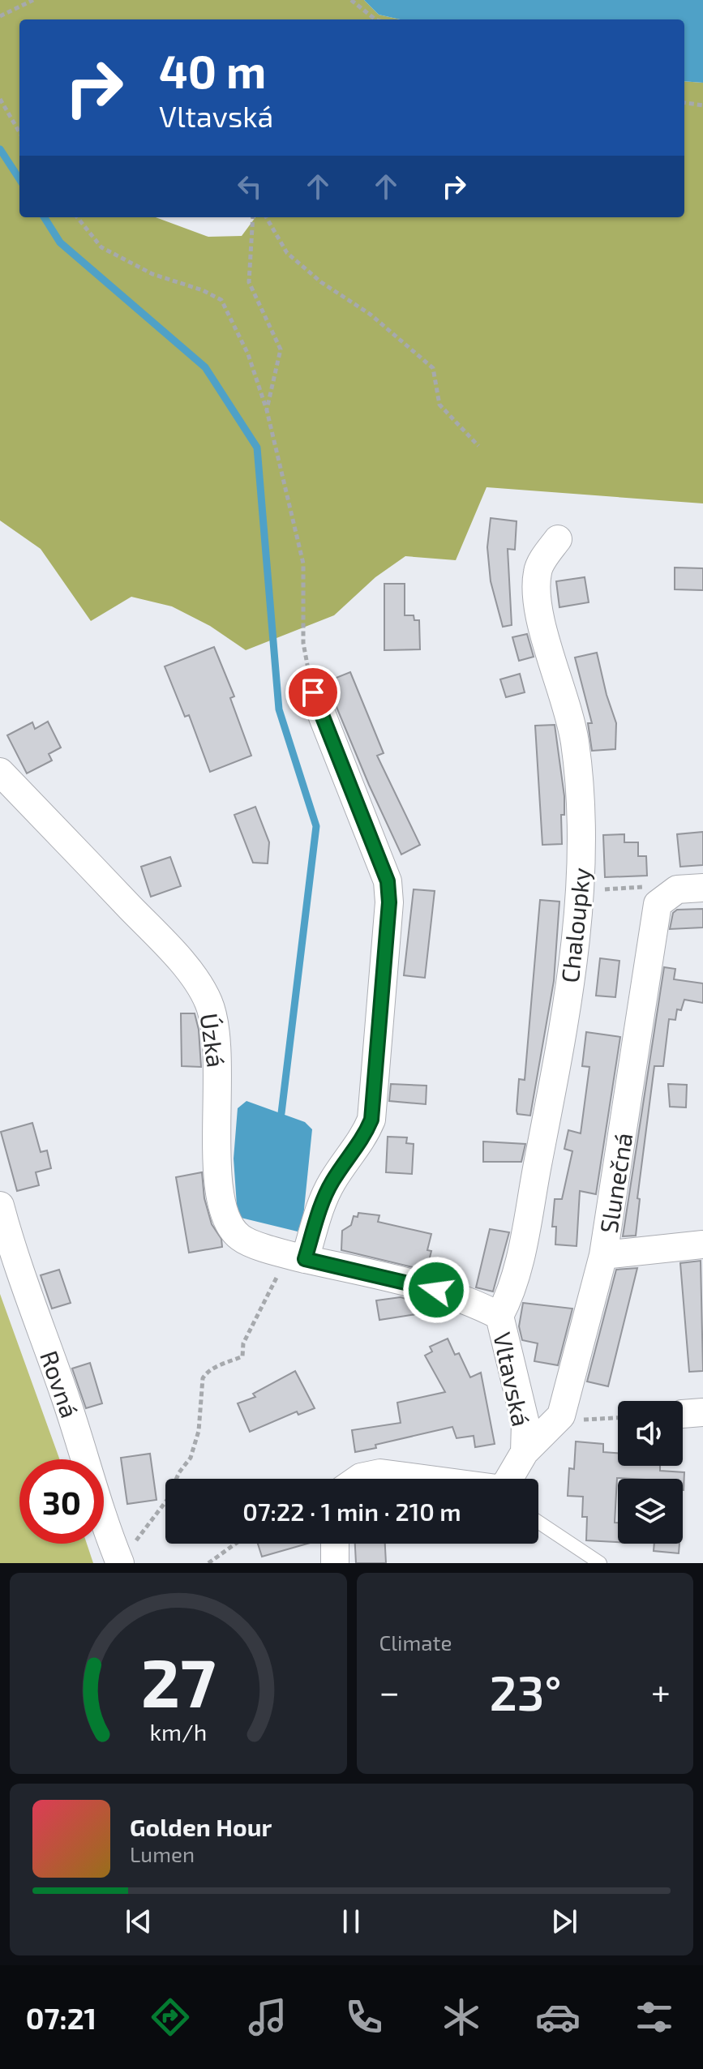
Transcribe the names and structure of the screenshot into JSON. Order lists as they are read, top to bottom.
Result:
{
  "streets": {
    "street": [
      "Chaloupky",
      "Úzká",
      "Slunečná",
      "Vltavská",
      "Rovná"
    ]
  },
  "crossings": [
    ["Chaloupky", "Vltavská"],
    ["Úzká", "Vltavská"]
  ],
  "page": {
    "turn": ["40 m", "Vltavská"],
    "limit": "30",
    "trip": "07:22 · 1 min · 210 m",
    "tile": "Climate",
    "heat": ["−", "23°", "+"],
    "song": ["Golden Hour", "Lumen"],
    "tabs": "07:21",
    "gauge": ["27", "km/h"]
  }
}
